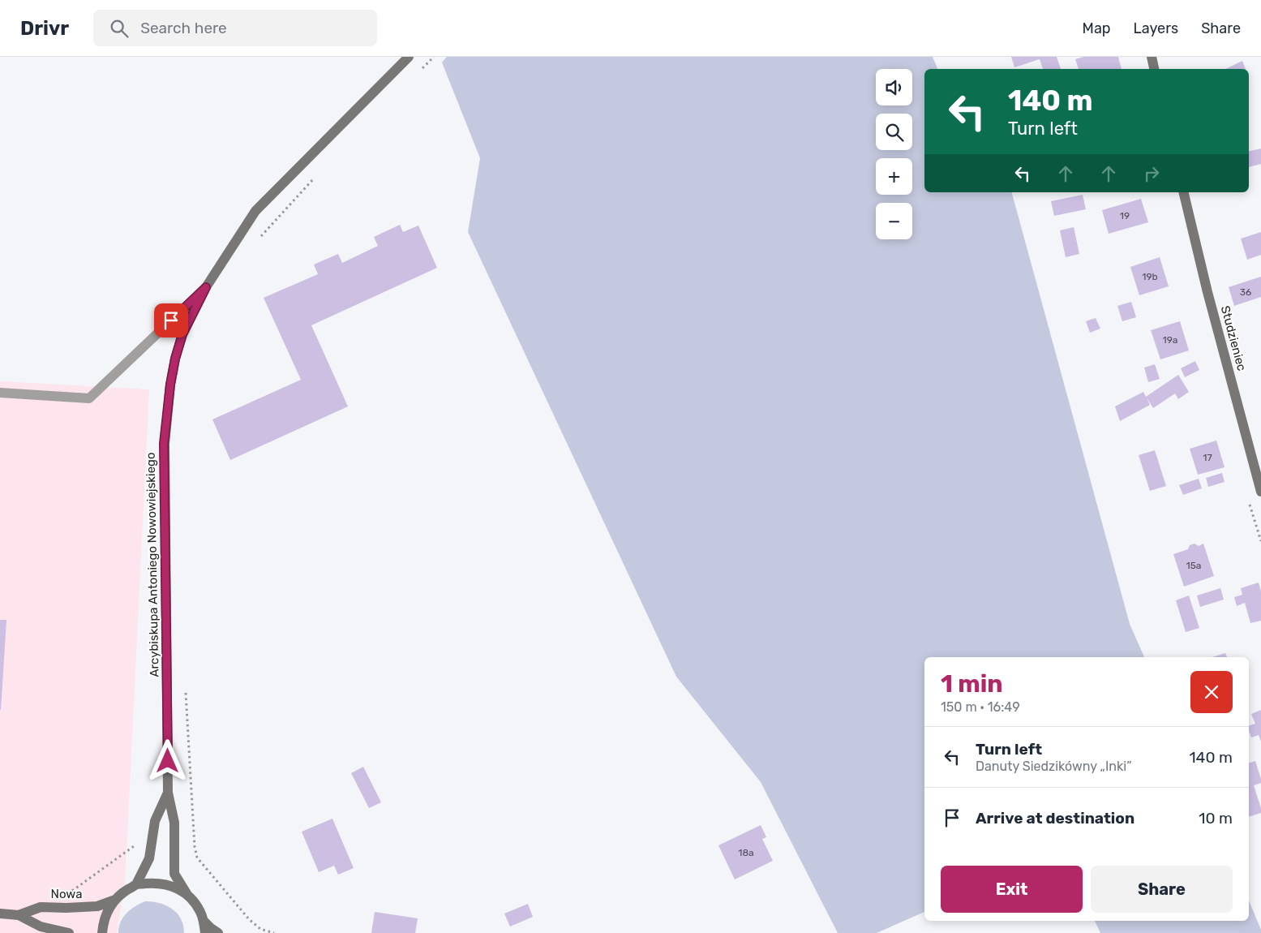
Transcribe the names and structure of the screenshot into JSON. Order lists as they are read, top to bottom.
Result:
{
  "streets": {
    "street": ["Studzieniec", "Arcybiskupa Antoniego Nowowiejskiego", "Nowa"]
  },
  "house_numbers": [
    "19",
    "19b",
    "36",
    "19a",
    "17",
    "15a",
    "18a"
  ],
  "page": {
    "header": "Drivr",
    "search": "Search here",
    "nav": ["Map", "Layers", "Share"],
    "map_buttons": ["+", "−"],
    "turn": ["140 m", "Turn left"],
    "heading": ["1 min", "150 m · 16:49"],
    "list": [
      {
        "name": "Turn left",
        "note": "Danuty Siedzikówny „Inki”",
        "value": "140 m"
      },
      {
        "name": "Arrive at destination",
        "value": "10 m"
      }
    ],
    "buttons": ["Exit", "Share"]
  }
}
